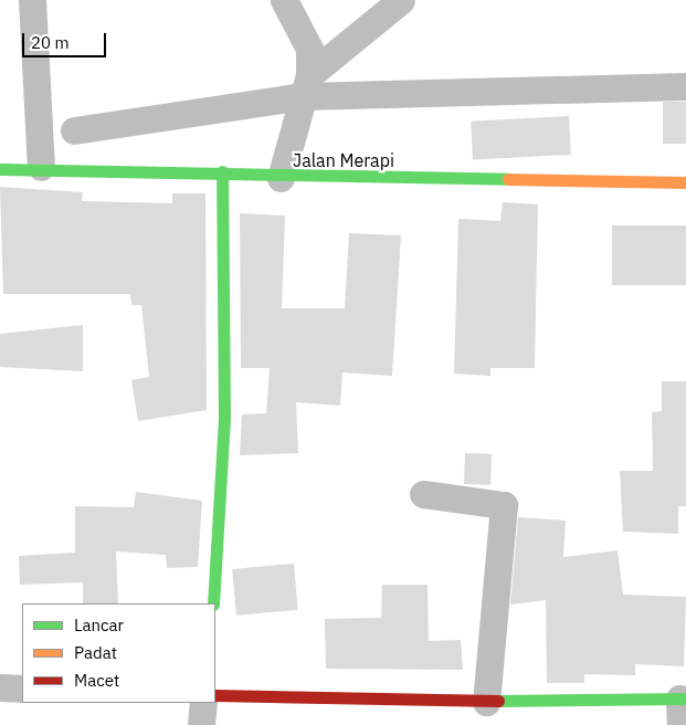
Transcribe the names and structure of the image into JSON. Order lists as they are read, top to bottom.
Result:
{
  "streets": {
    "street": ["Jalan Merapi"]
  },
  "legend": ["Lancar", "Padat", "Macet"],
  "scale_bar": "20 m"
}
